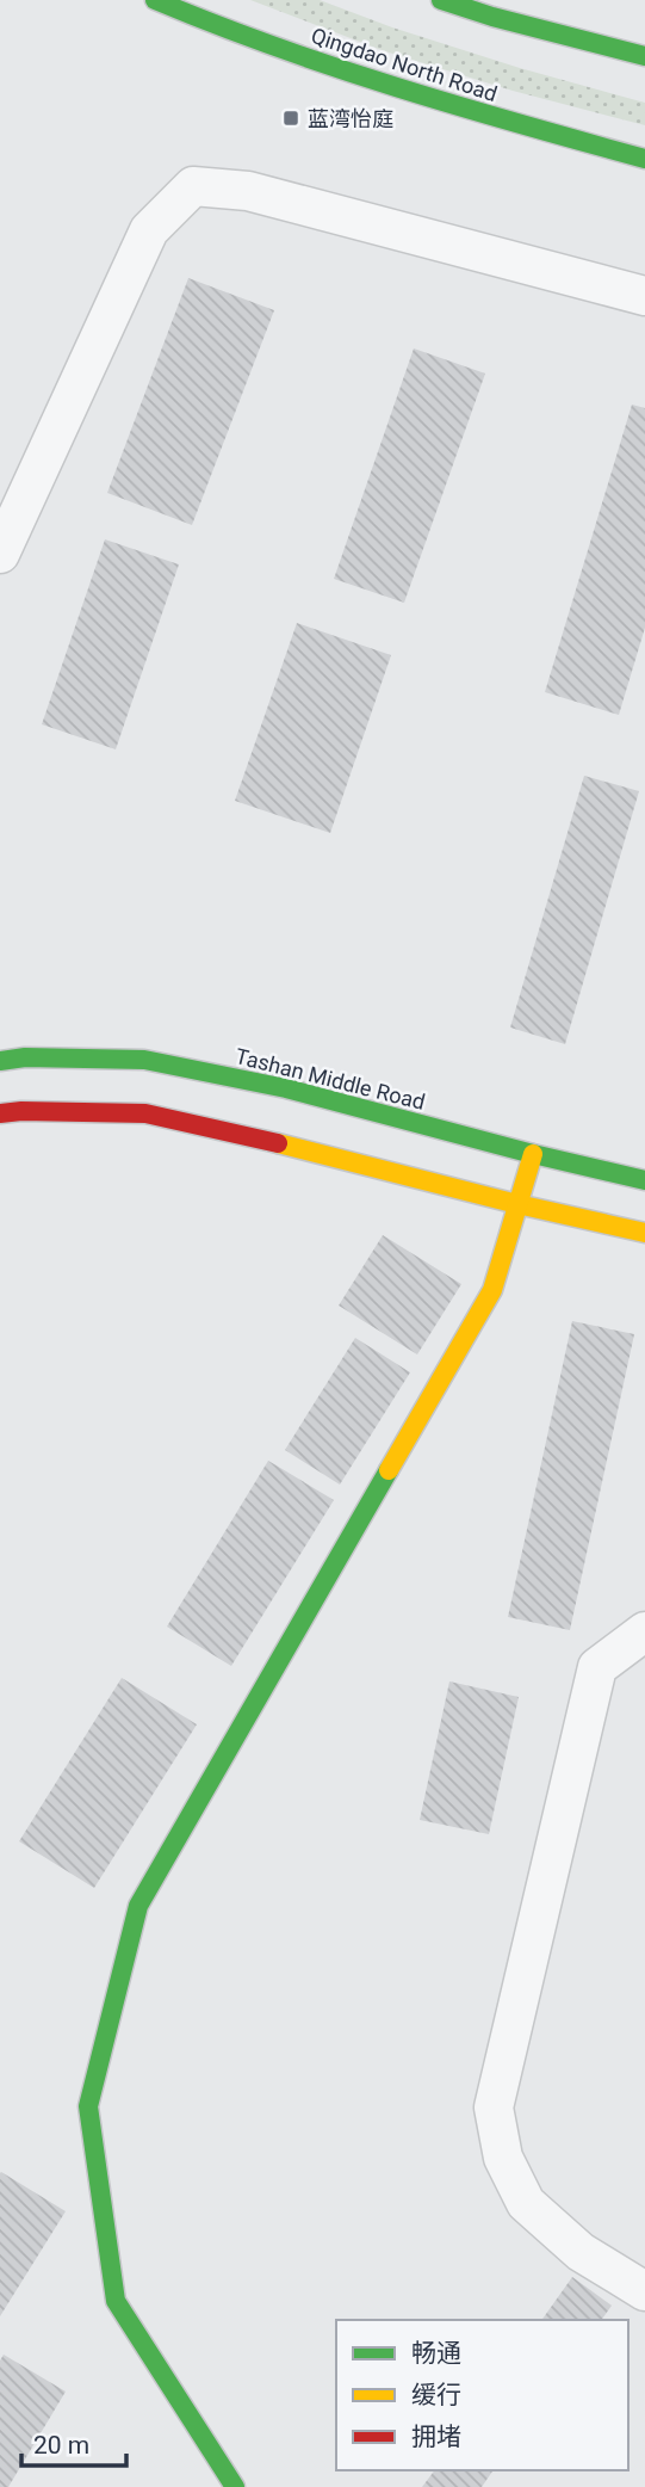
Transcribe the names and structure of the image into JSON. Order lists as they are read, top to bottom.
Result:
{
  "streets": {
    "main road": ["Qingdao North Road", "Tashan Middle Road"]
  },
  "places": {
    "transit": ["蓝湾怡庭"]
  },
  "legend": ["畅通", "缓行", "拥堵"],
  "scale_bar": "20 m"
}
